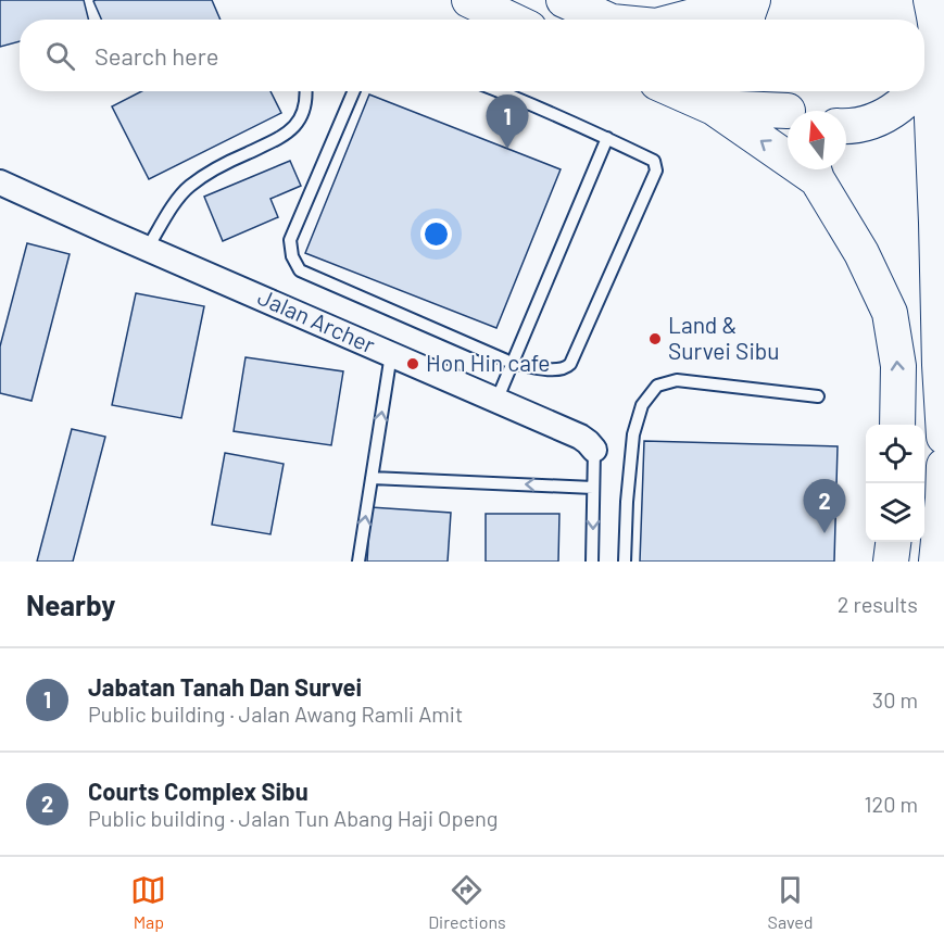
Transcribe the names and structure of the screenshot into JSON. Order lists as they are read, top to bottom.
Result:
{
  "streets": {
    "street": ["Jalan Archer"]
  },
  "places": ["Land & Survei Sibu", "Hon Hin cafe"],
  "north": "top",
  "page": {
    "search": "Search here",
    "pins": ["1", "2"],
    "heading": ["Nearby", "2 results"],
    "list": [
      {
        "mark": "1",
        "name": "Jabatan Tanah Dan Survei",
        "note": "Public building · Jalan Awang Ramli Amit",
        "value": "30 m"
      },
      {
        "mark": "2",
        "name": "Courts Complex Sibu",
        "note": "Public building · Jalan Tun Abang Haji Openg",
        "value": "120 m"
      }
    ],
    "nav": ["Map", "Directions", "Saved"]
  }
}
